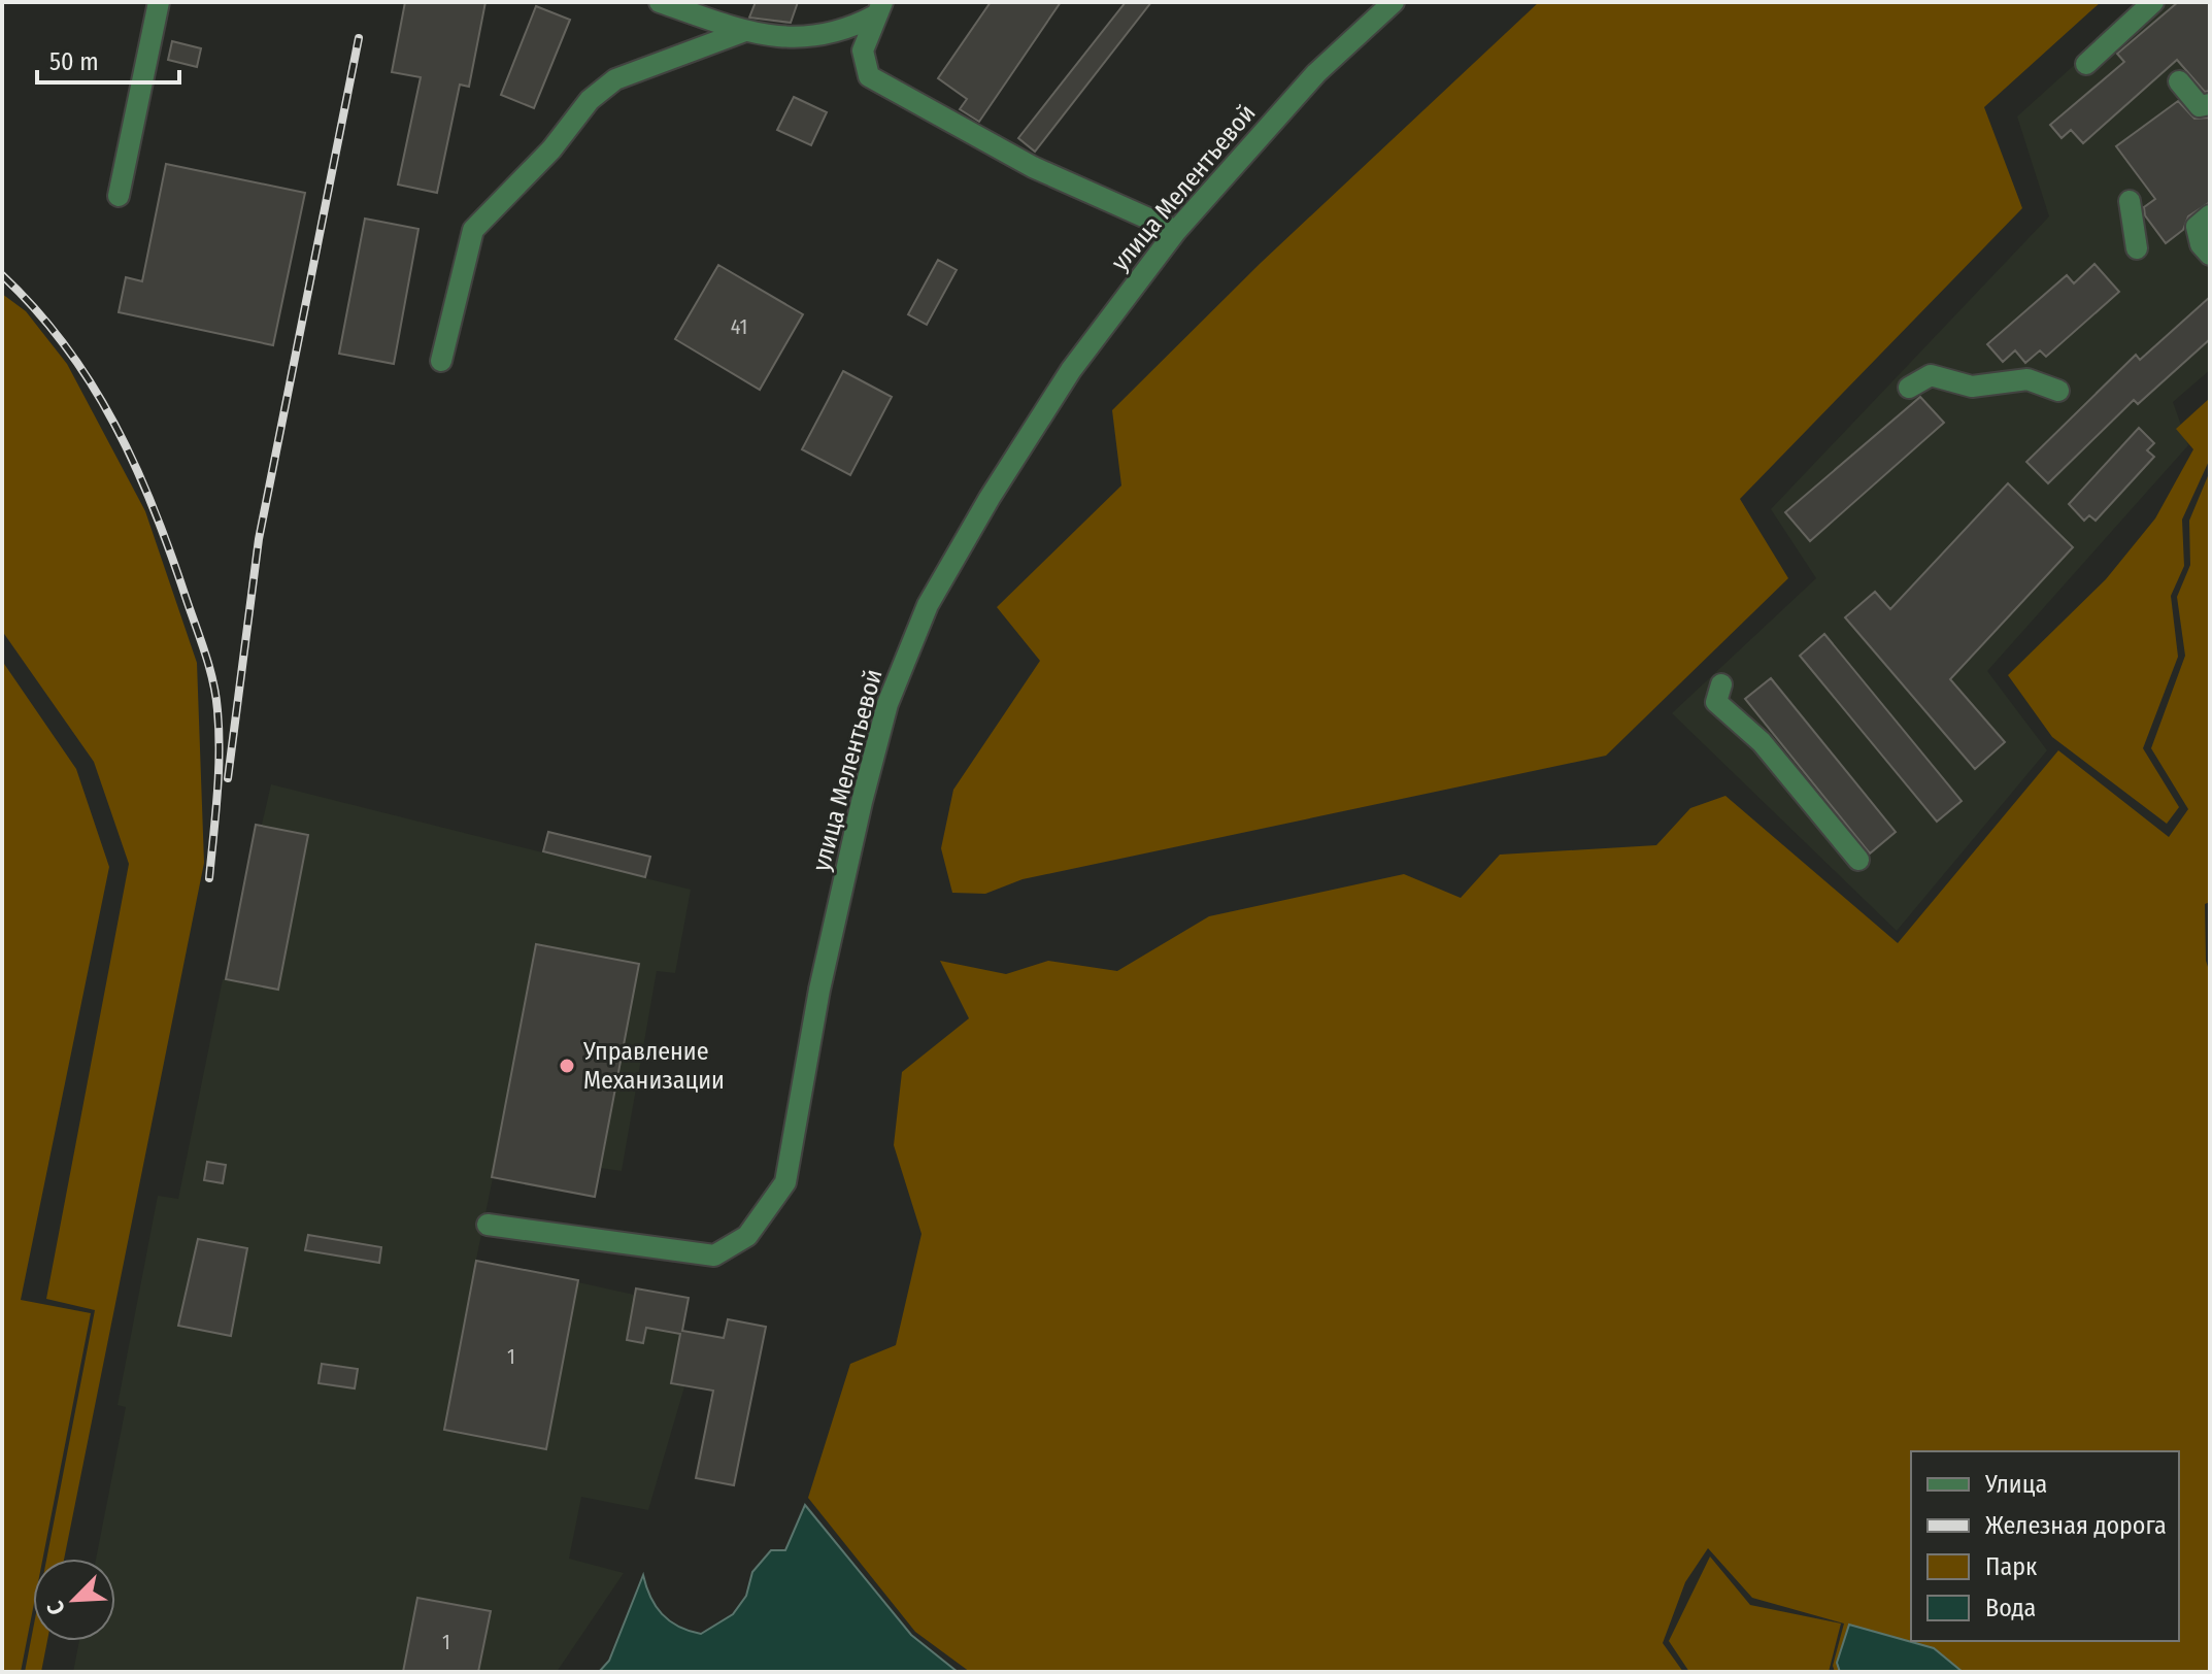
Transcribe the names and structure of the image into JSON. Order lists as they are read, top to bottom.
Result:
{
  "streets": {
    "street": ["улица Мелентьевой"]
  },
  "places": ["Управление Механизации"],
  "house_numbers": ["41", "1", "1"],
  "legend": [
    "Улица",
    "Железная дорога",
    "Парк",
    "Вода"
  ],
  "scale_bar": "50 m",
  "north": "bottom left"
}
